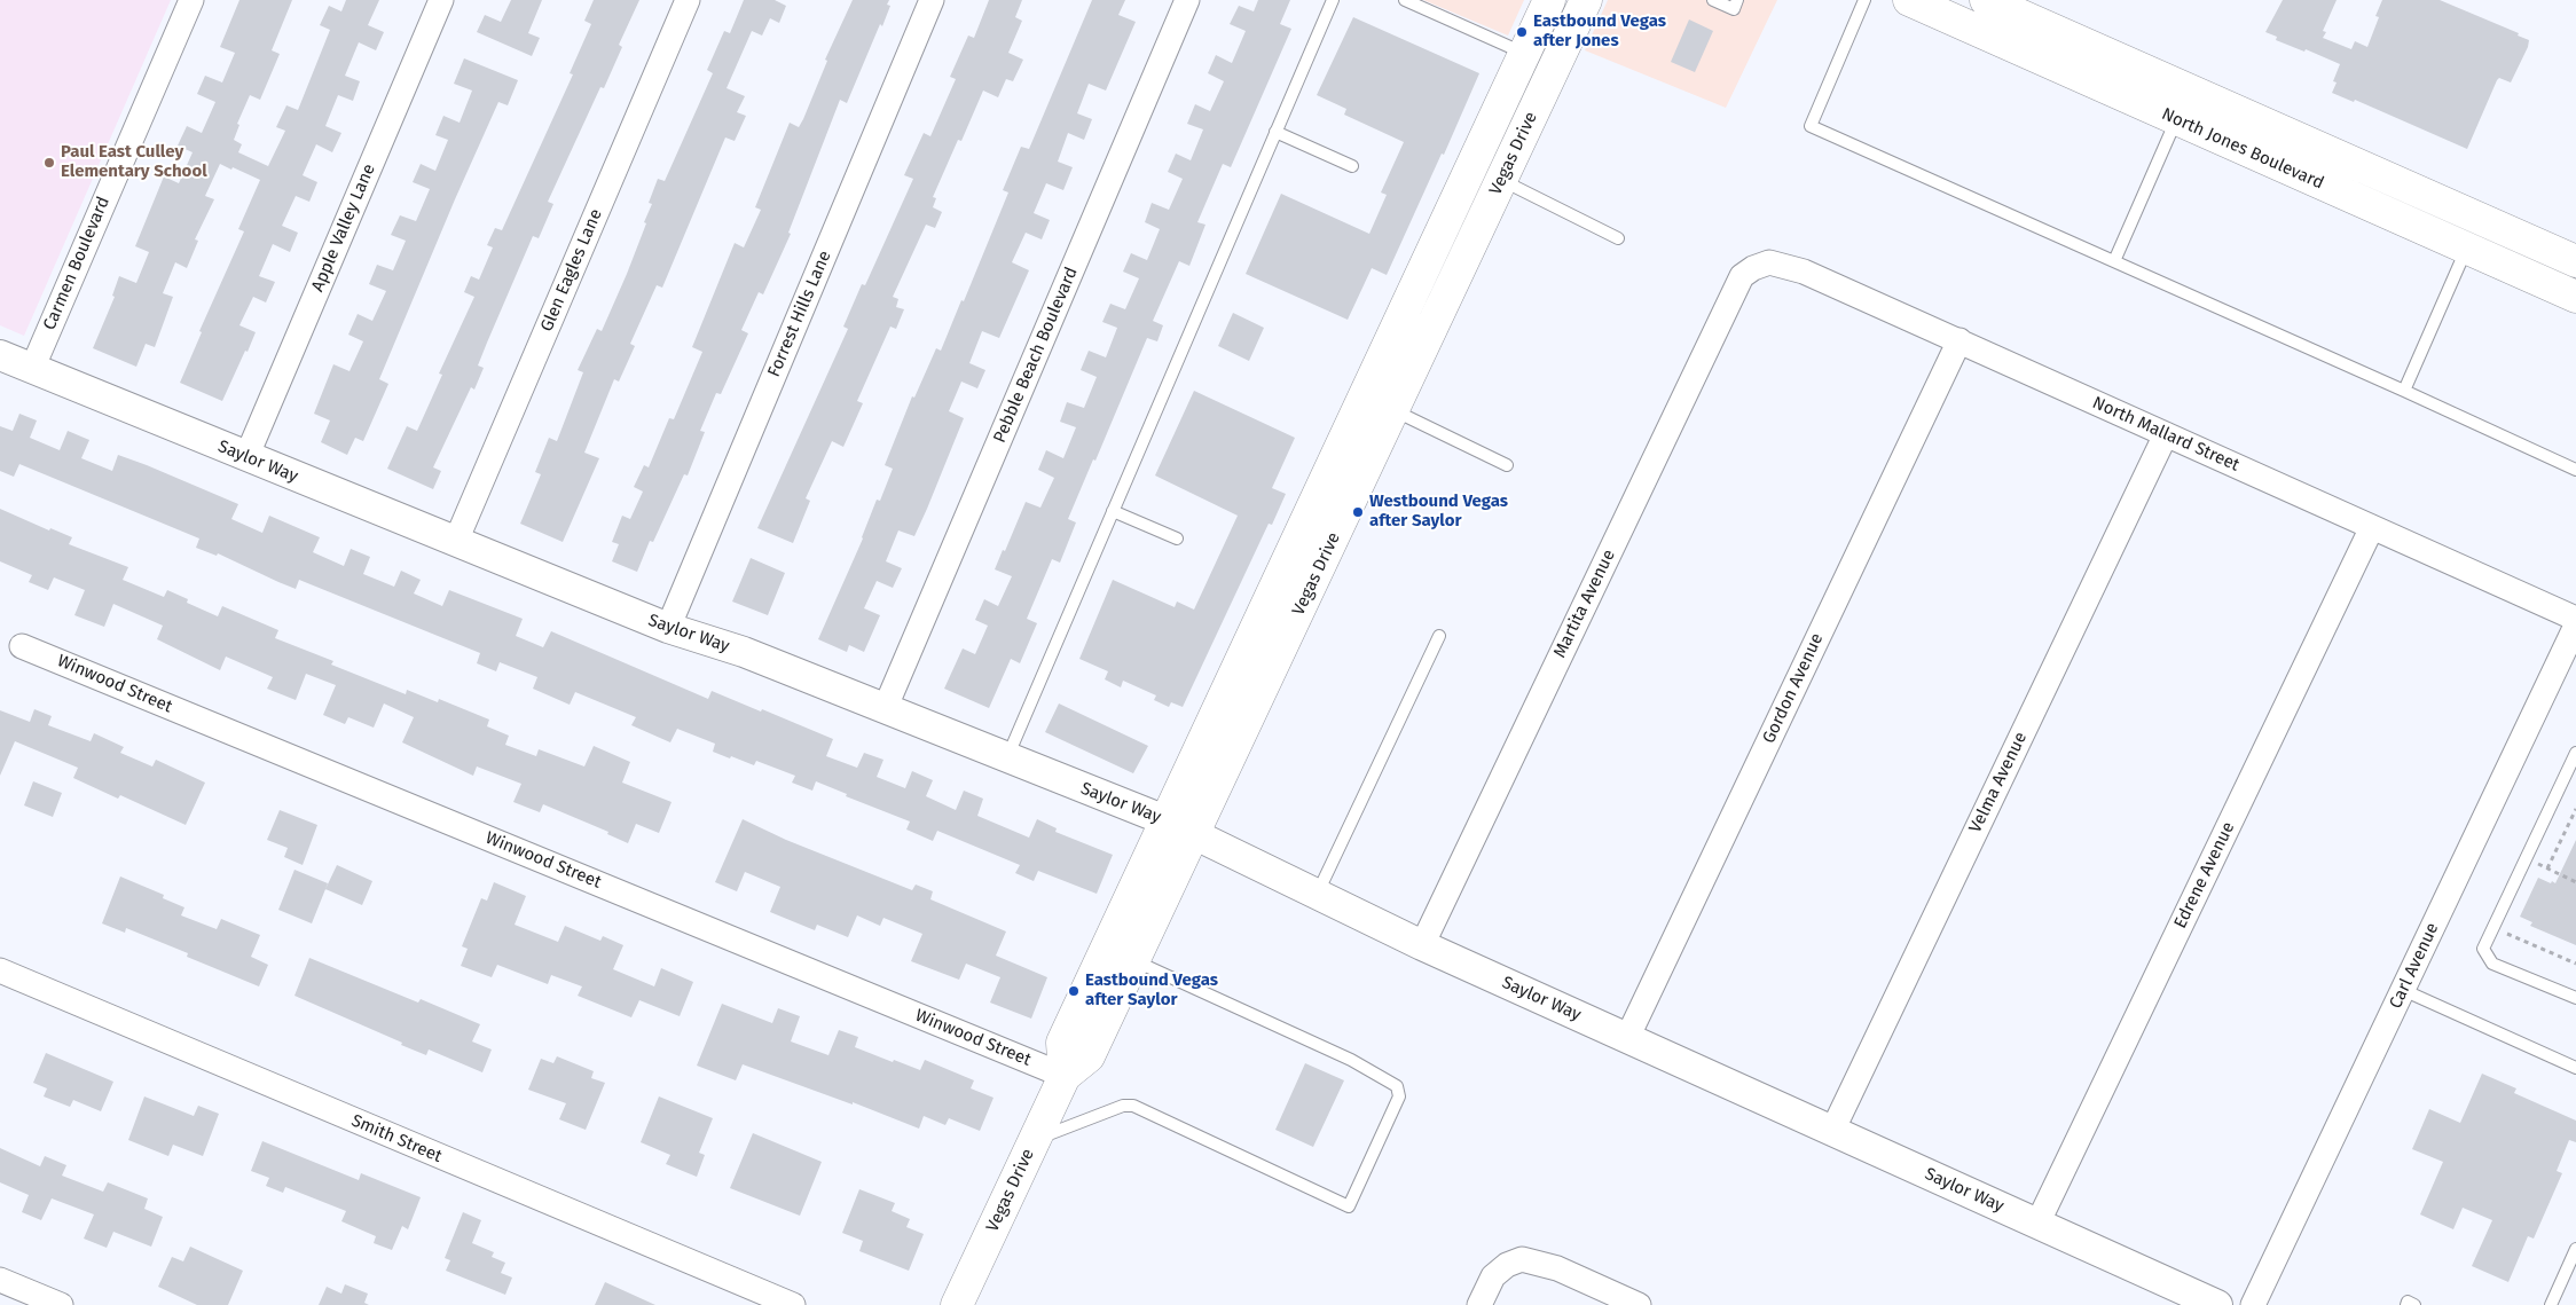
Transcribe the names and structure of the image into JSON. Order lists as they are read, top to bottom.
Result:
{
  "streets": {
    "main road": ["North Jones Boulevard", "Vegas Drive"],
    "street": [
      "Apple Valley Lane",
      "Carmen Boulevard",
      "Glen Eagles Lane",
      "Forrest Hills Lane",
      "Pebble Beach Boulevard",
      "North Mallard Street",
      "Saylor Way",
      "Martita Avenue",
      "Winwood Street",
      "Gordon Avenue",
      "Velma Avenue",
      "Edrene Avenue",
      "Carl Avenue",
      "Smith Street"
    ]
  },
  "crossings": [
    ["Vegas Drive", "Saylor Way"],
    ["Vegas Drive", "Winwood Street"],
    ["Apple Valley Lane", "Saylor Way"],
    ["Carmen Boulevard", "Saylor Way"],
    ["Glen Eagles Lane", "Saylor Way"],
    ["Forrest Hills Lane", "Saylor Way"],
    ["Pebble Beach Boulevard", "Saylor Way"],
    ["North Mallard Street", "Martita Avenue"],
    ["North Mallard Street", "Gordon Avenue"],
    ["North Mallard Street", "Velma Avenue"],
    ["North Mallard Street", "Edrene Avenue"],
    ["Saylor Way", "Martita Avenue"],
    ["Saylor Way", "Gordon Avenue"],
    ["Saylor Way", "Velma Avenue"],
    ["Saylor Way", "Edrene Avenue"]
  ],
  "places": [
    "Eastbound Vegas after Jones",
    "Paul East Culley Elementary School",
    "Westbound Vegas after Saylor",
    "Eastbound Vegas after Saylor"
  ]
}
